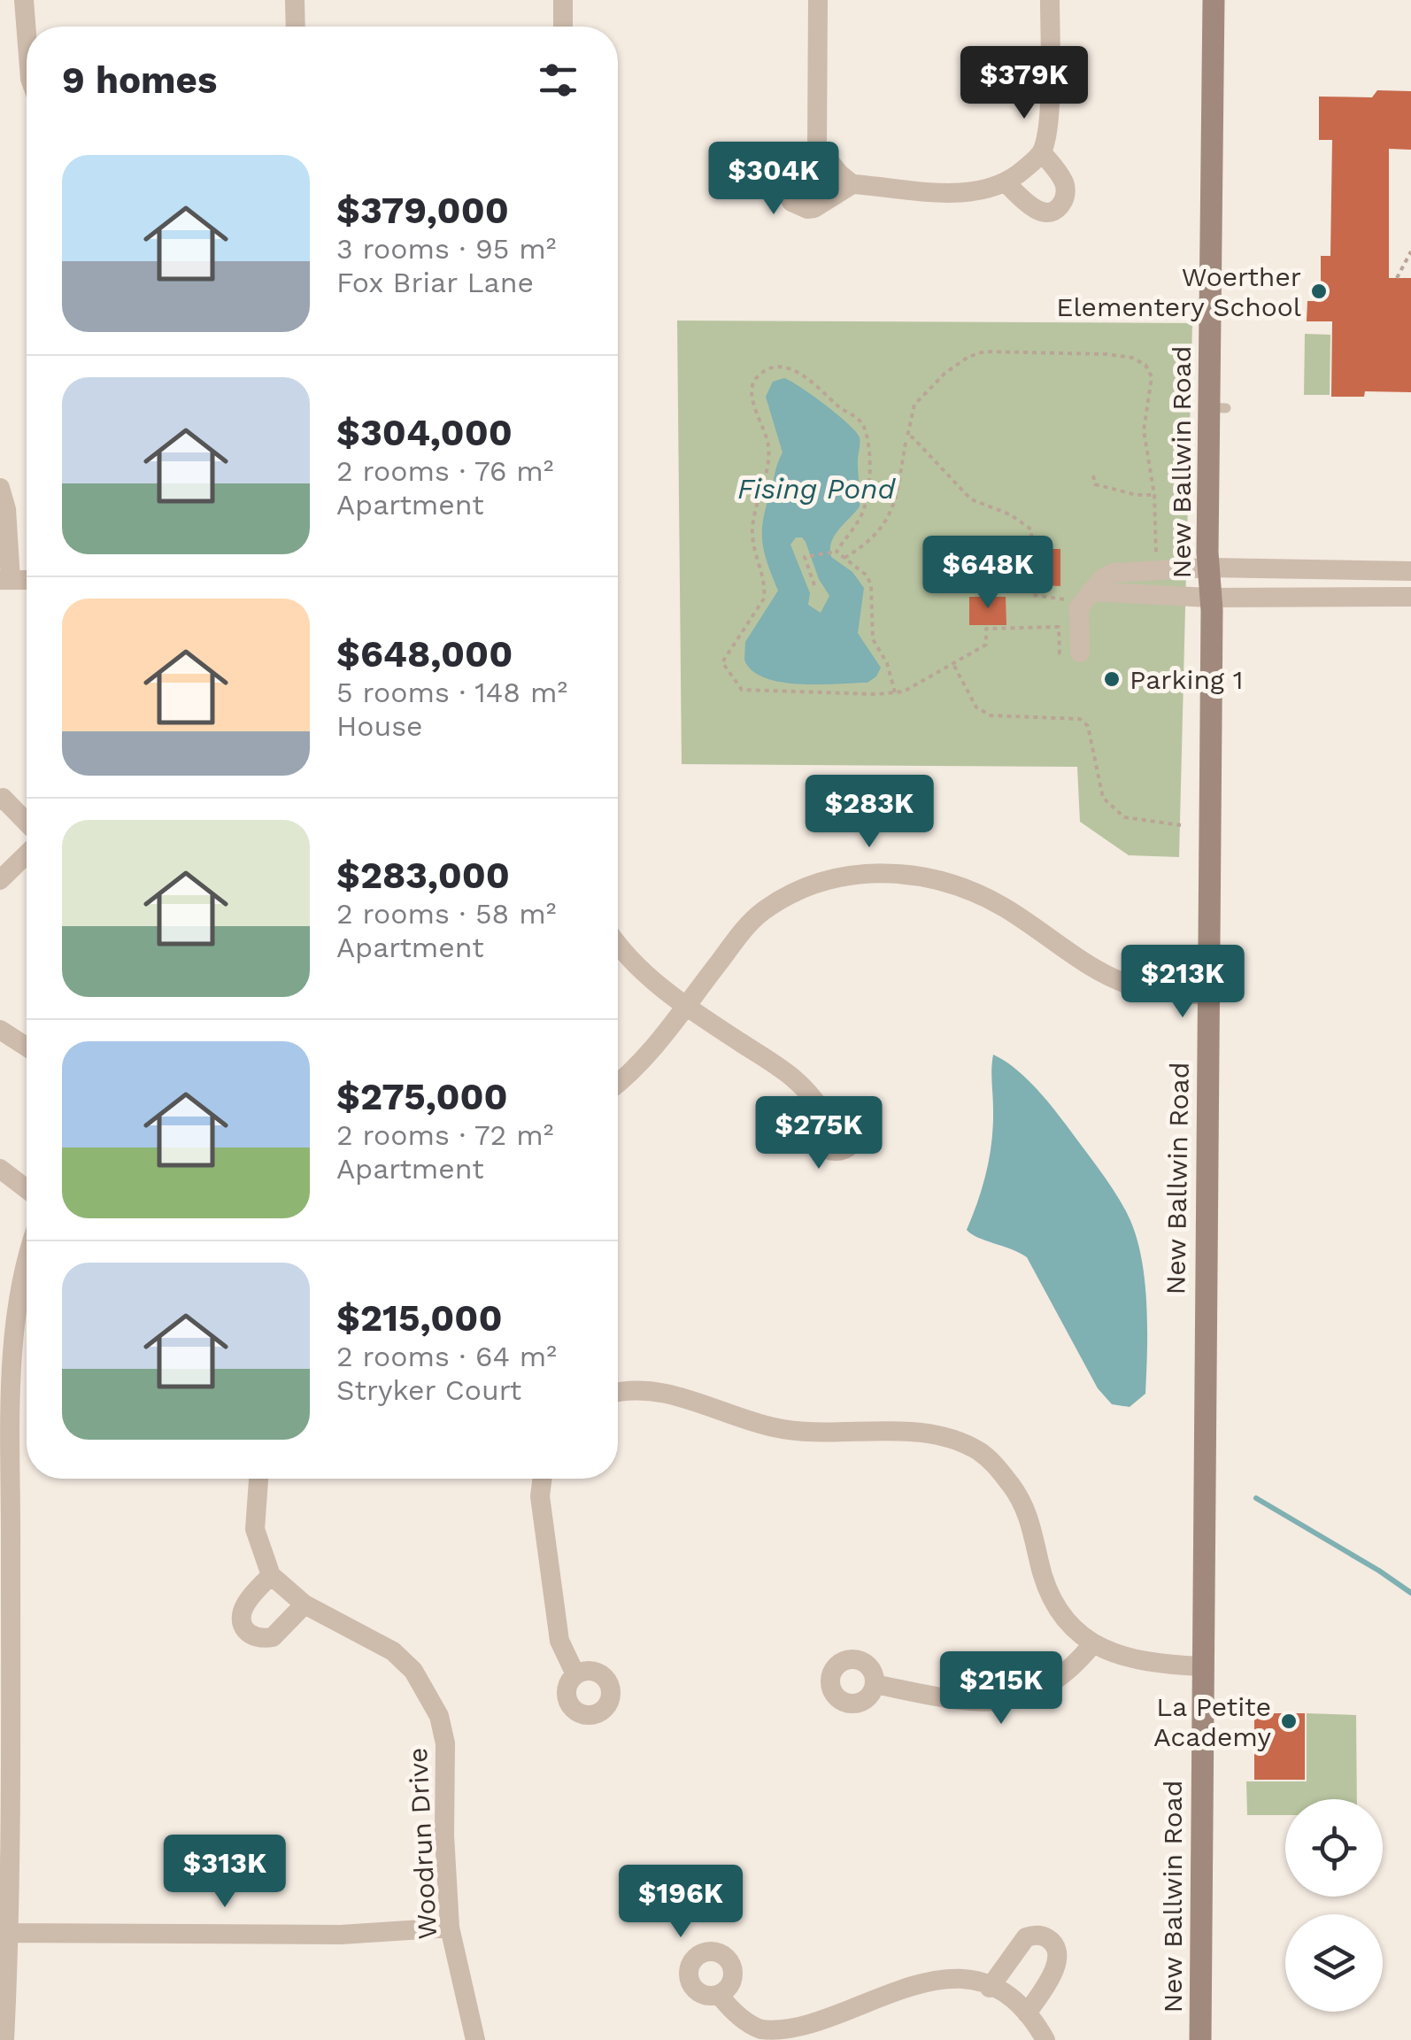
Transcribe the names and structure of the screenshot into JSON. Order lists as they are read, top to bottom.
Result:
{
  "streets": {
    "main road": ["New Ballwin Road"],
    "street": ["Woodrun Drive"]
  },
  "water": ["Fising Pond"],
  "places": ["Woerther Elementery School", "Parking 1", "La Petite Academy"],
  "page": {
    "heading": "9 homes",
    "price": [
      "$379K",
      "$304K",
      "$648K",
      "$283K",
      "$213K",
      "$275K",
      "$215K",
      "$313K",
      "$196K"
    ],
    "list": [
      {
        "name": "$379,000",
        "note": "3 rooms · 95 m² · Fox Briar Lane"
      },
      {
        "name": "$304,000",
        "note": "2 rooms · 76 m² · Apartment"
      },
      {
        "name": "$648,000",
        "note": "5 rooms · 148 m² · House"
      },
      {
        "name": "$283,000",
        "note": "2 rooms · 58 m² · Apartment"
      },
      {
        "name": "$275,000",
        "note": "2 rooms · 72 m² · Apartment"
      },
      {
        "name": "$215,000",
        "note": "2 rooms · 64 m² · Stryker Court"
      }
    ]
  }
}
